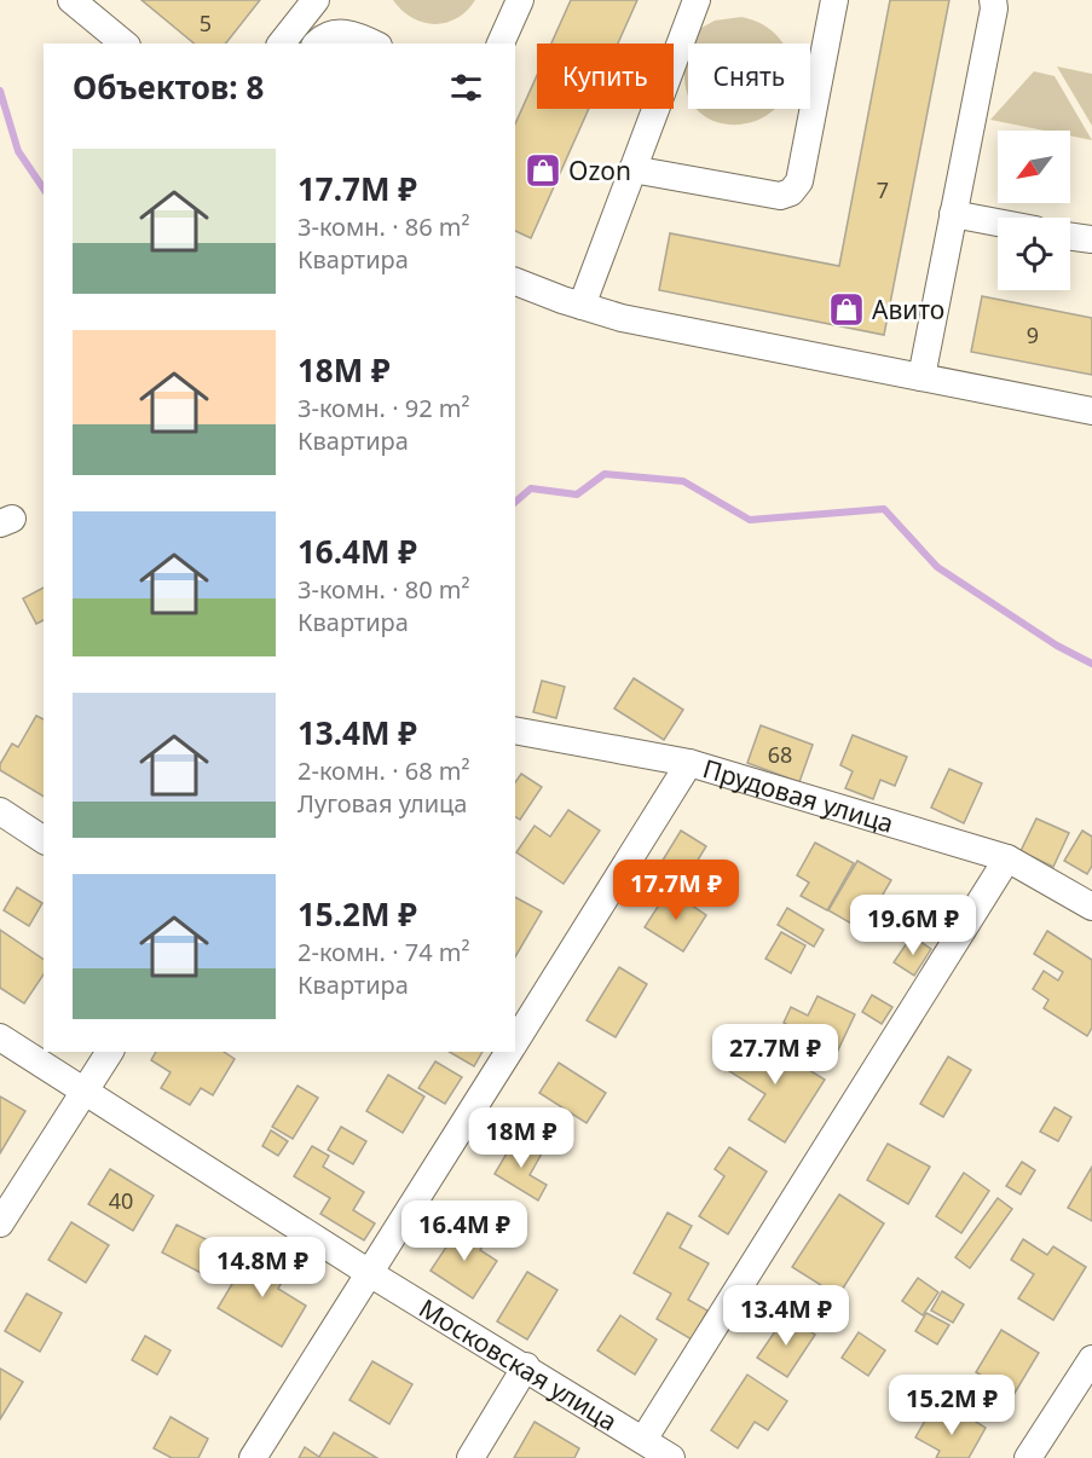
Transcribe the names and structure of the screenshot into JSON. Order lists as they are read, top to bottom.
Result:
{
  "streets": {
    "street": ["Прудовая улица", "Московская улица"]
  },
  "crossings": [
    ["Прудовая улица", "Московская улица"]
  ],
  "places": {
    "shop": ["Ozon", "Авито"]
  },
  "house_numbers": [
    "5",
    "7",
    "9",
    "68",
    "40"
  ],
  "north": "bottom left",
  "page": {
    "chip": ["Купить", "Снять"],
    "heading": "Объектов: 8",
    "list": [
      {
        "name": "17.7M ₽",
        "note": "3-комн. · 86 m² · Квартира"
      },
      {
        "name": "18M ₽",
        "note": "3-комн. · 92 m² · Квартира"
      },
      {
        "name": "16.4M ₽",
        "note": "3-комн. · 80 m² · Квартира"
      },
      {
        "name": "13.4M ₽",
        "note": "2-комн. · 68 m² · Луговая улица"
      },
      {
        "name": "15.2M ₽",
        "note": "2-комн. · 74 m² · Квартира"
      }
    ],
    "price": [
      "17.7M ₽",
      "19.6M ₽",
      "27.7M ₽",
      "18M ₽",
      "16.4M ₽",
      "14.8M ₽",
      "13.4M ₽",
      "15.2M ₽"
    ]
  }
}
